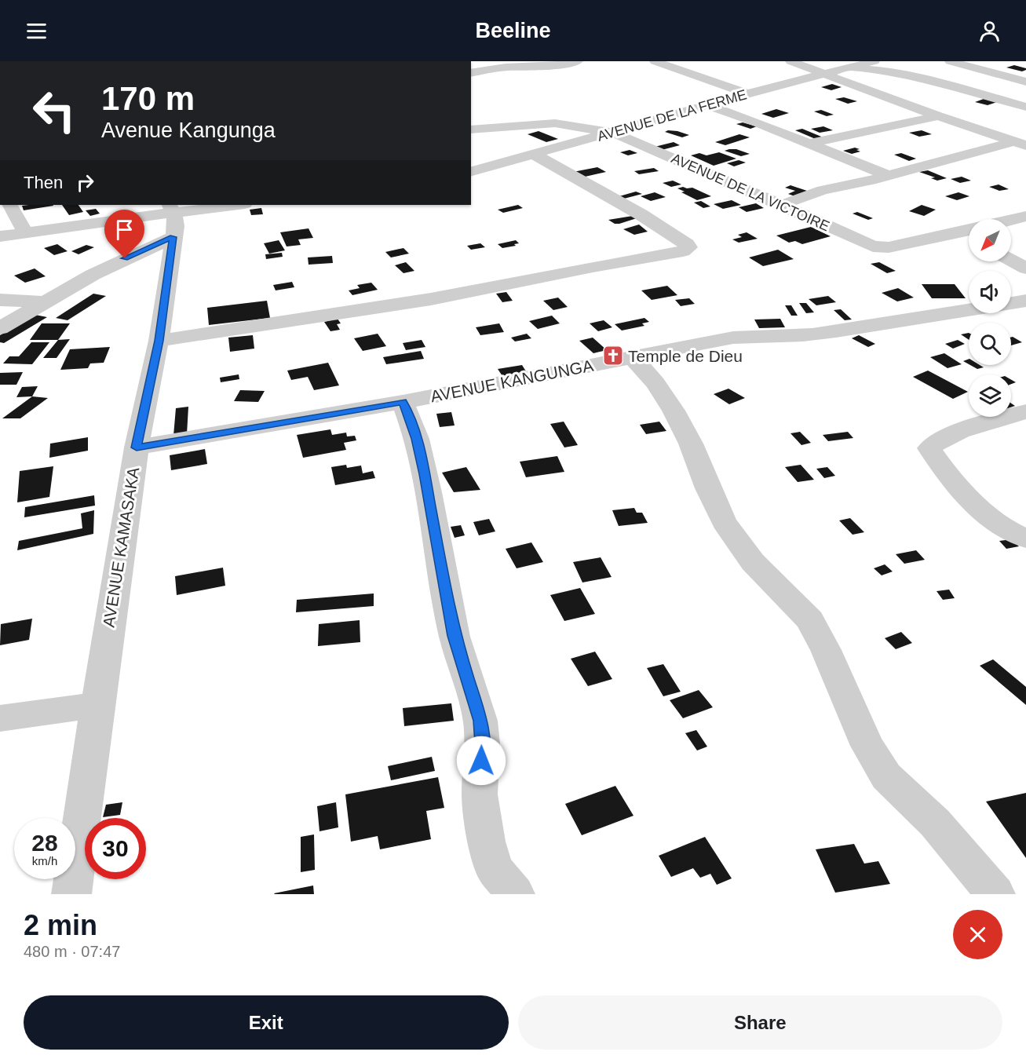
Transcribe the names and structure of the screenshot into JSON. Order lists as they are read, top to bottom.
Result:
{
  "streets": {
    "street": [
      "AVENUE DE LA FERME",
      "AVENUE DE LA VICTOIRE",
      "AVENUE KANGUNGA",
      "AVENUE KAMASAKA"
    ]
  },
  "crossings": [
    ["AVENUE DE LA FERME", "AVENUE DE LA VICTOIRE"],
    ["AVENUE KANGUNGA", "AVENUE KAMASAKA"]
  ],
  "places": {
    "church": ["Temple de Dieu"]
  },
  "north": "bottom left",
  "page": {
    "header": "Beeline",
    "turn": ["170 m", "Avenue Kangunga"],
    "then": "Then",
    "speed": "28 km/h",
    "limit": "30",
    "heading": ["2 min", "480 m · 07:47"],
    "buttons": ["Exit", "Share"]
  }
}
